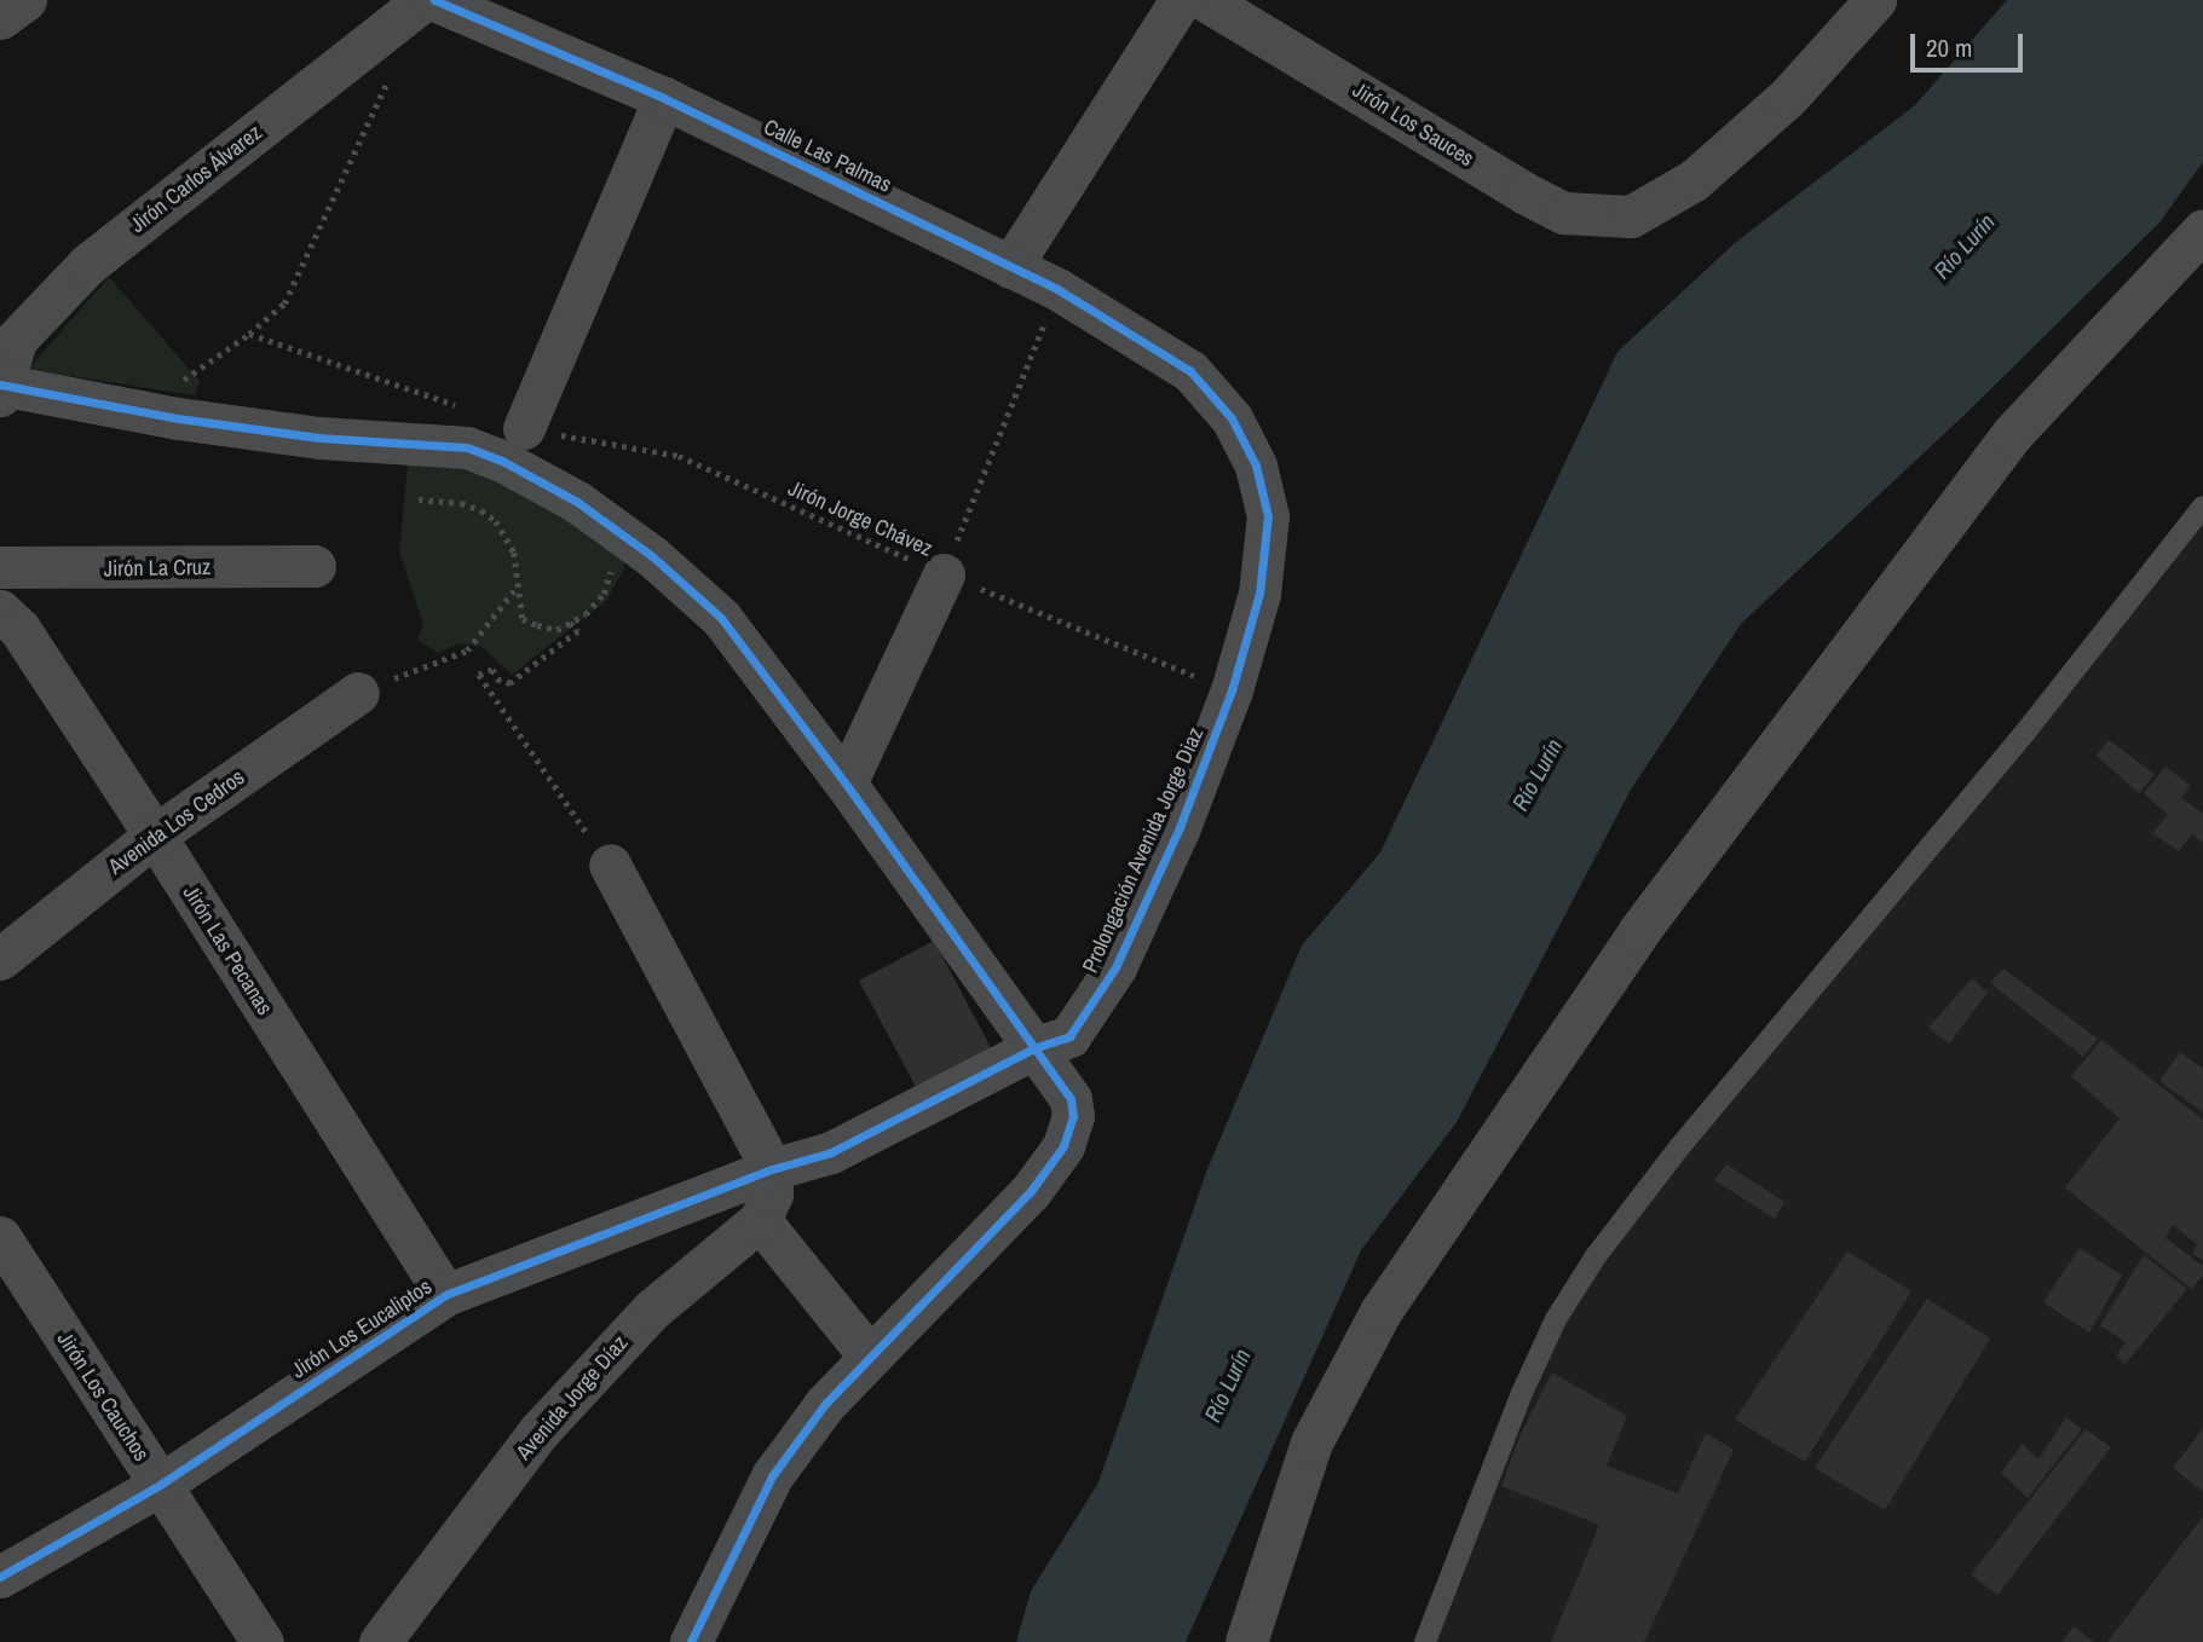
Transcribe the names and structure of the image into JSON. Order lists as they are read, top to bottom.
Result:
{
  "streets": {
    "street": [
      "Jirón Los Sauces",
      "Calle Las Palmas",
      "Jirón Carlos Álvarez",
      "Jirón La Cruz",
      "Avenida Los Cedros",
      "Prolongación Avenida Jorge Diaz",
      "Jirón Las Pecanas",
      "Jirón Los Eucaliptos",
      "Jirón Los Cauchos",
      "Avenida Jorge Díaz"
    ],
    "path": ["Jirón Jorge Chávez"]
  },
  "crossings": [
    ["Calle Las Palmas", "Prolongación Avenida Jorge Diaz"],
    ["Jirón Jorge Chávez", "Prolongación Avenida Jorge Diaz"],
    ["Avenida Los Cedros", "Jirón Las Pecanas"],
    ["Prolongación Avenida Jorge Diaz", "Jirón Los Eucaliptos"],
    ["Jirón Las Pecanas", "Jirón Los Eucaliptos"],
    ["Jirón Los Eucaliptos", "Jirón Los Cauchos"]
  ],
  "water": ["Río Lurín"],
  "scale_bar": "20 m"
}
